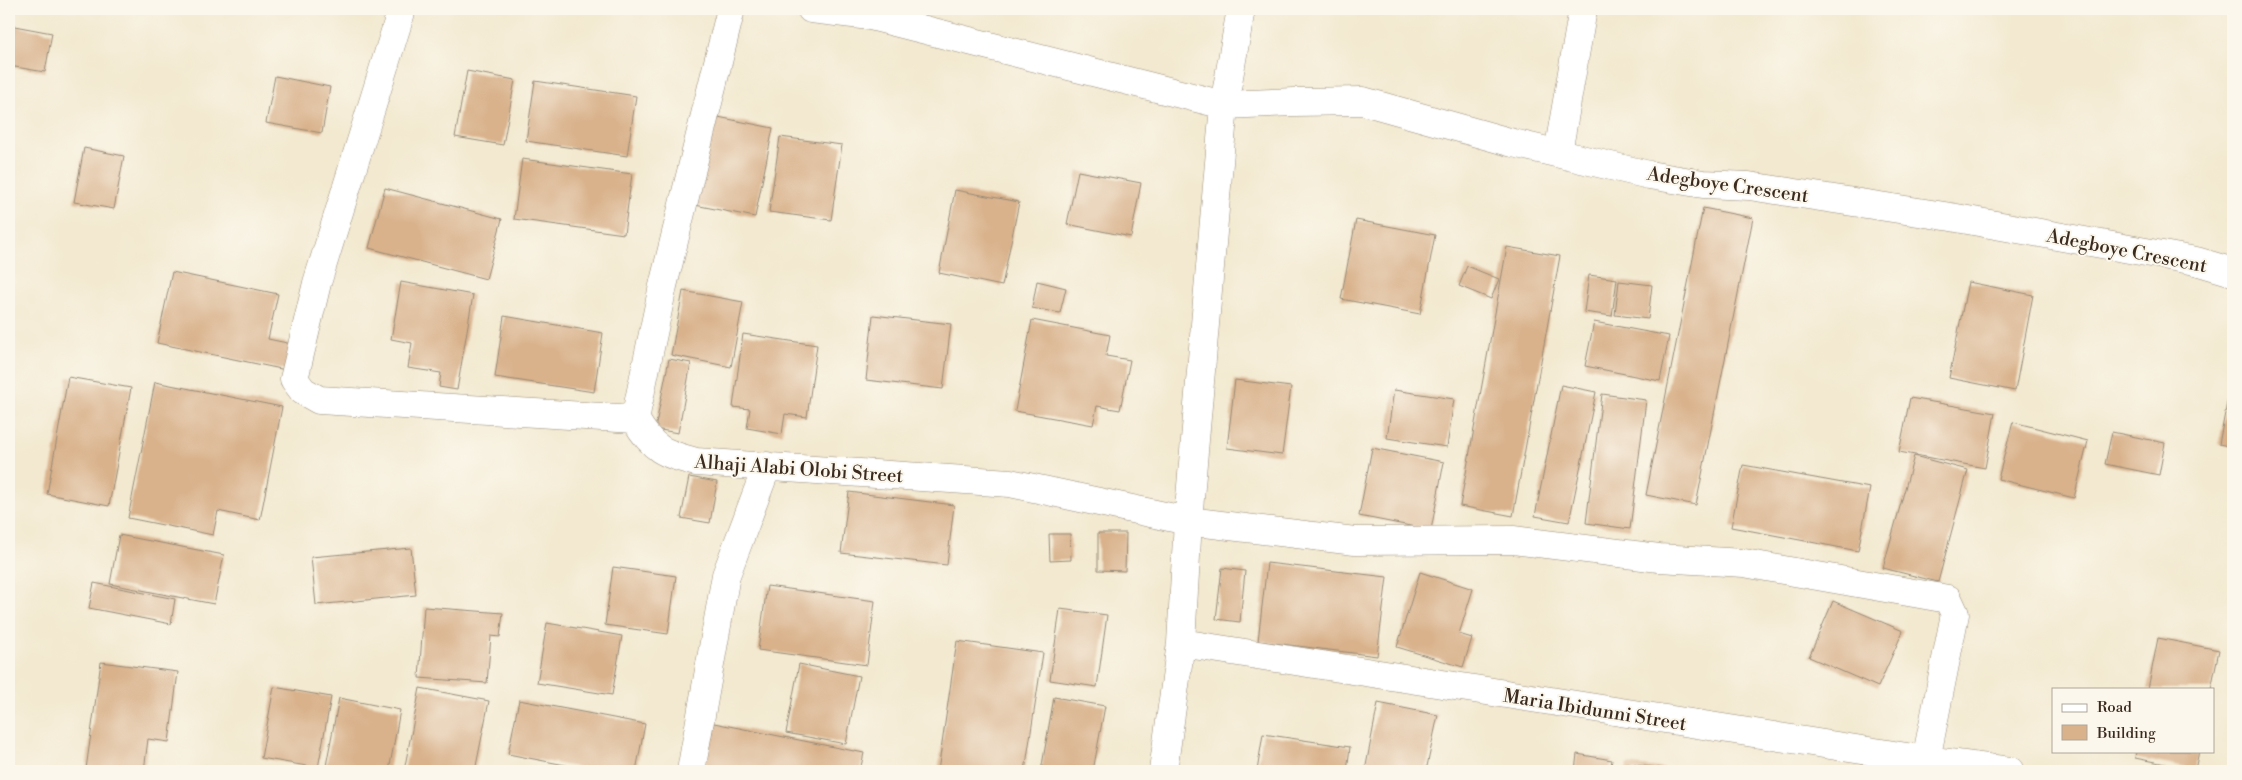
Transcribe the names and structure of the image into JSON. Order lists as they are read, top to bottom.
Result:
{
  "streets": {
    "street": ["Adegboye Crescent", "Alhaji Alabi Olobi Street", "Maria Ibidunni Street"]
  },
  "crossings": [
    ["Alhaji Alabi Olobi Street", "Maria Ibidunni Street"]
  ],
  "legend": ["Road", "Building"]
}
